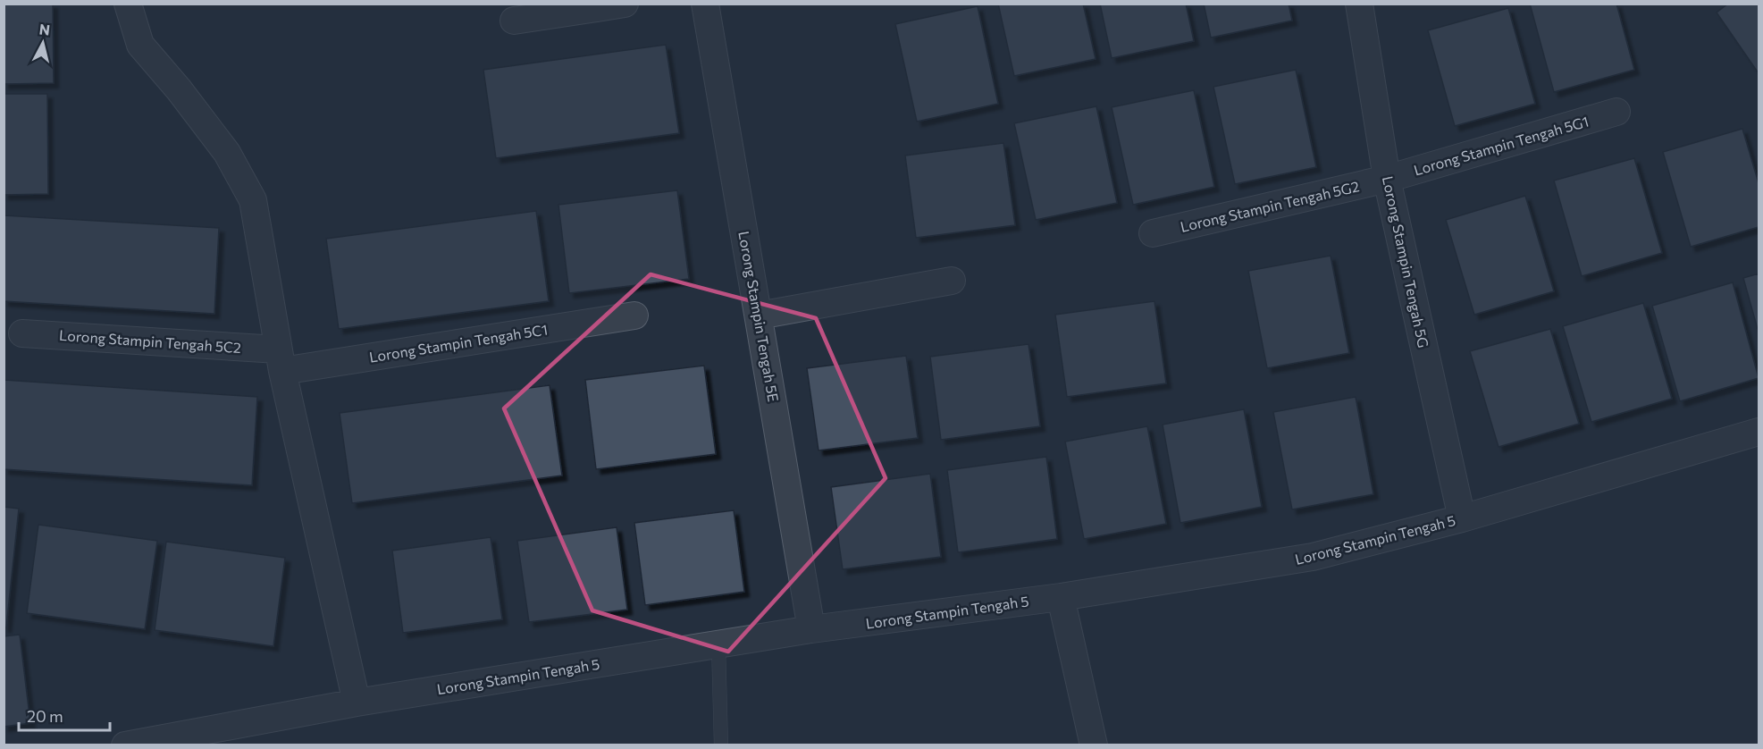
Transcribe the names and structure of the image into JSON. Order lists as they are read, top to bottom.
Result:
{
  "streets": {
    "street": [
      "Lorong Stampin Tengah 5G1",
      "Lorong Stampin Tengah 5G2",
      "Lorong Stampin Tengah 5G",
      "Lorong Stampin Tengah 5E",
      "Lorong Stampin Tengah 5C2",
      "Lorong Stampin Tengah 5C1",
      "Lorong Stampin Tengah 5"
    ]
  },
  "crossings": [
    ["Lorong Stampin Tengah 5G1", "Lorong Stampin Tengah 5G2"],
    ["Lorong Stampin Tengah 5G1", "Lorong Stampin Tengah 5G"],
    ["Lorong Stampin Tengah 5G2", "Lorong Stampin Tengah 5G"],
    ["Lorong Stampin Tengah 5G", "Lorong Stampin Tengah 5"],
    ["Lorong Stampin Tengah 5E", "Lorong Stampin Tengah 5"],
    ["Lorong Stampin Tengah 5C2", "Lorong Stampin Tengah 5C1"]
  ],
  "scale_bar": "20 m",
  "north": "top"
}
